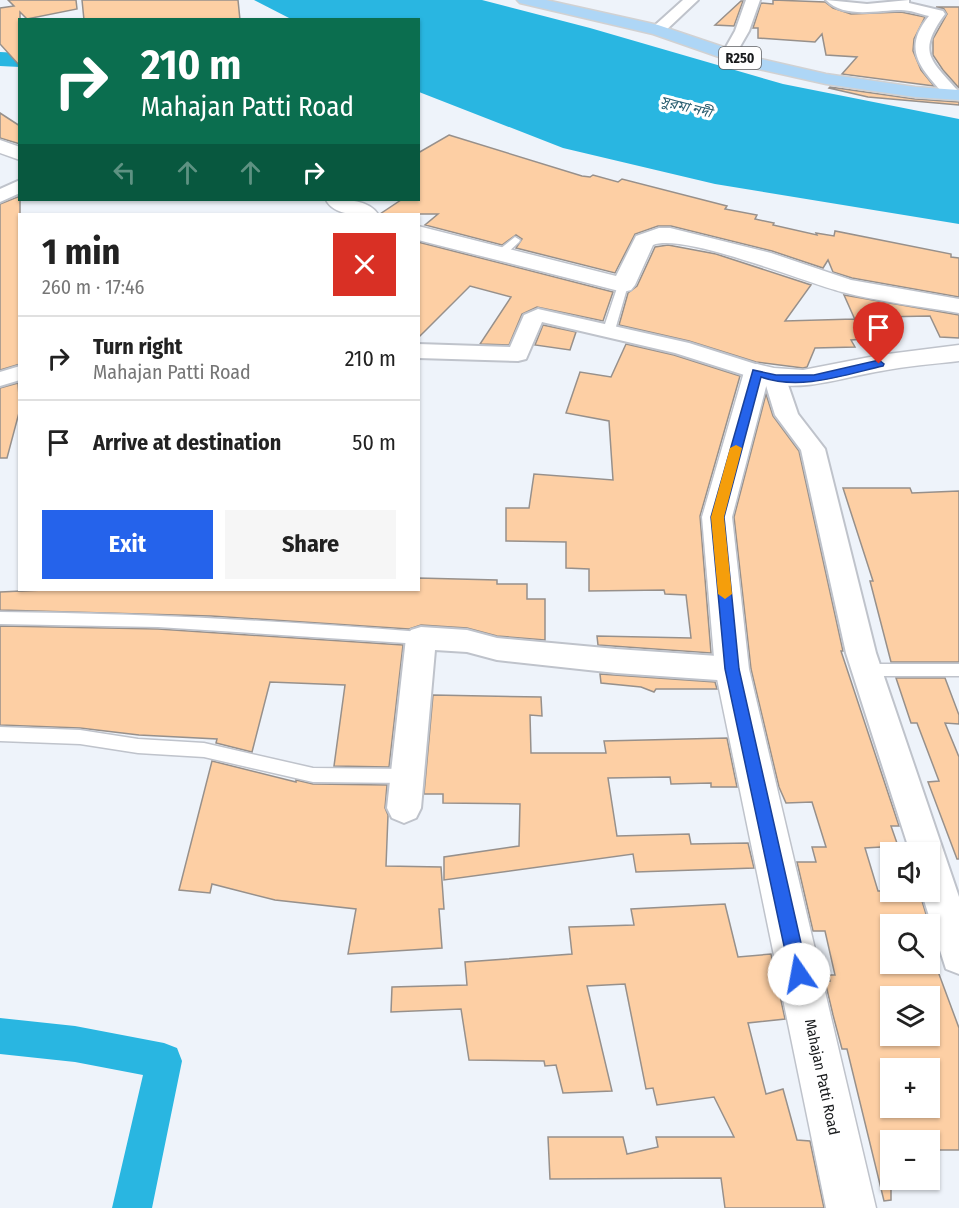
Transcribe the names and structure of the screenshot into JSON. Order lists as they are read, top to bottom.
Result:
{
  "streets": {
    "main road": ["R250"],
    "street": ["Mahajan Patti Road"]
  },
  "water": ["সুরমা নদী"],
  "page": {
    "turn": ["210 m", "Mahajan Patti Road"],
    "heading": ["1 min", "260 m · 17:46"],
    "list": [
      {
        "name": "Turn right",
        "note": "Mahajan Patti Road",
        "value": "210 m"
      },
      {
        "name": "Arrive at destination",
        "value": "50 m"
      }
    ],
    "buttons": ["Exit", "Share"],
    "map_buttons": ["+", "−"]
  }
}
